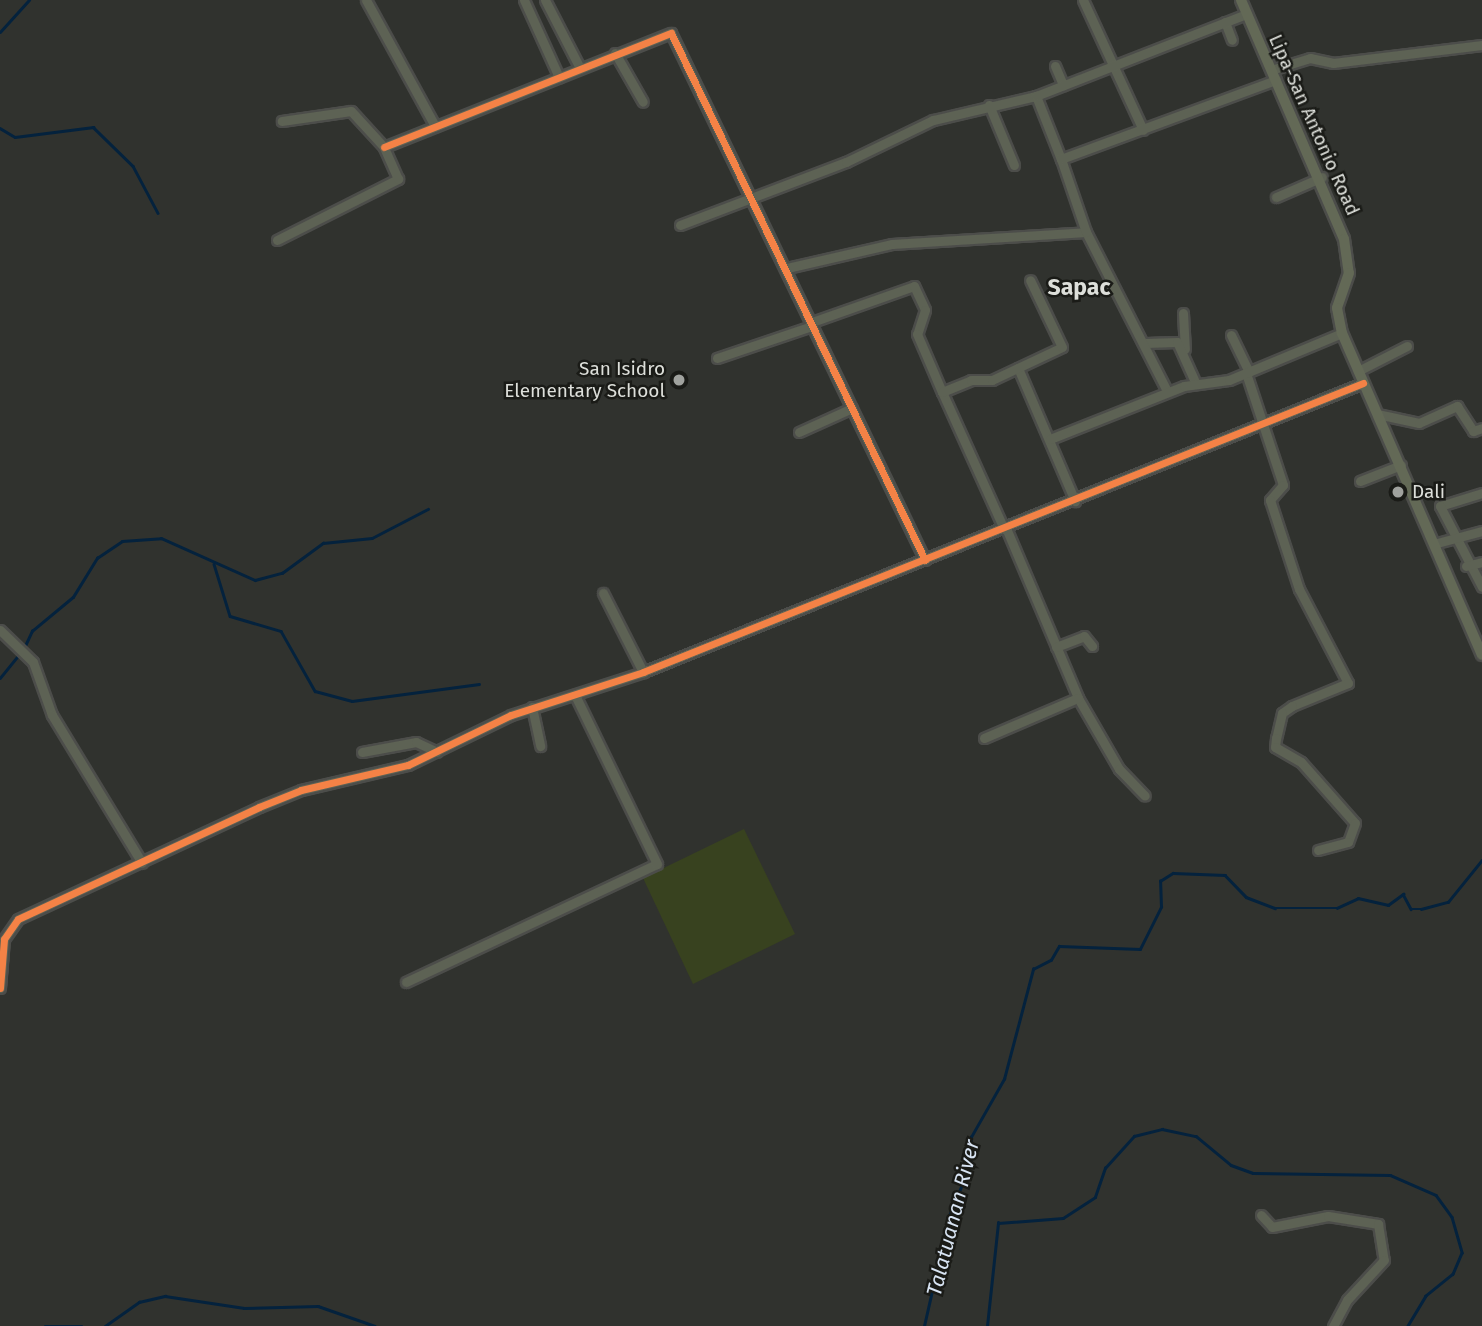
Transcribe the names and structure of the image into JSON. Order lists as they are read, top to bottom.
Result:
{
  "streets": {
    "main road": ["Lipa-San Antonio Road"]
  },
  "districts": ["Sapac"],
  "water": ["Talatuanan River"],
  "places": ["San Isidro Elementary School", "Dali"]
}
